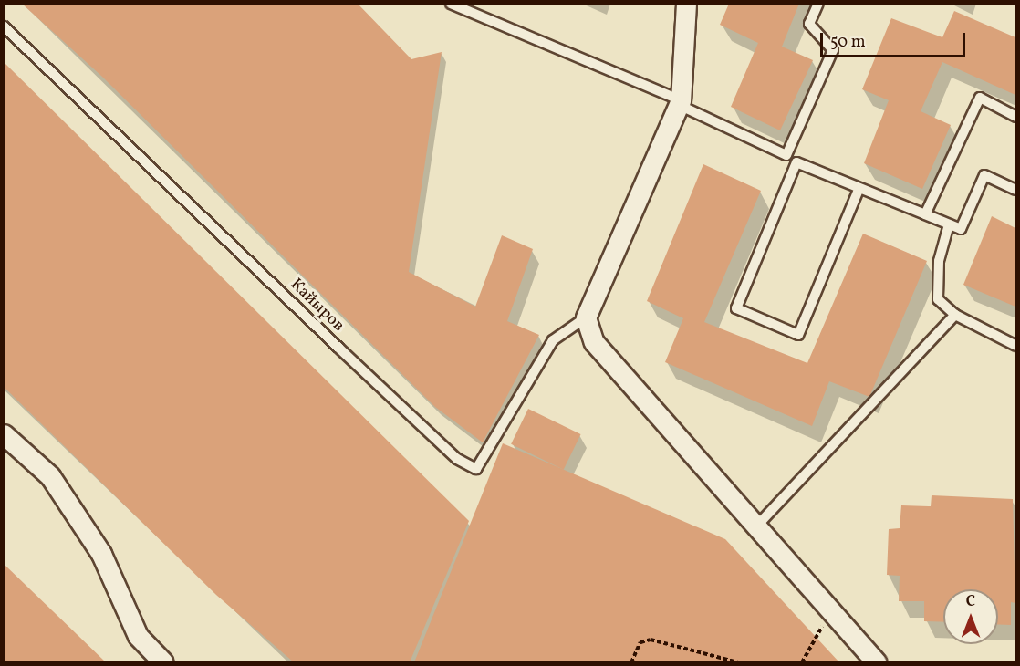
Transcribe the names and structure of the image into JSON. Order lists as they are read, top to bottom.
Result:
{
  "streets": {
    "lane": ["Кайыров"]
  },
  "scale_bar": "50 m",
  "north": "top"
}
